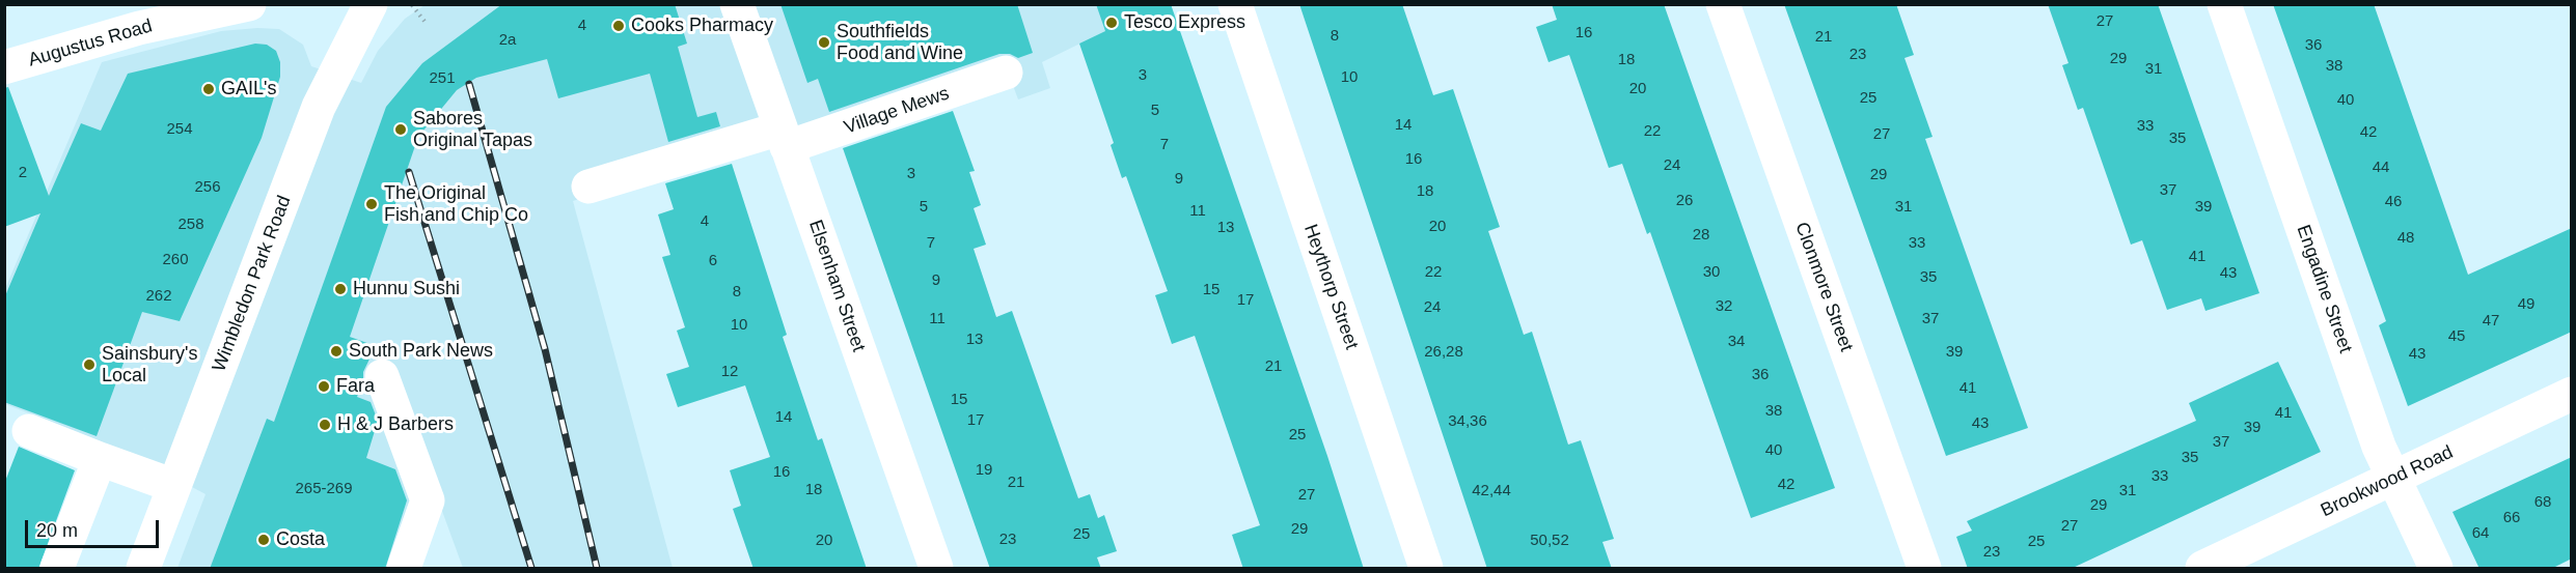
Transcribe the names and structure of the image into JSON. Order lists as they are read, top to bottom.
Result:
{
  "streets": {
    "street": [
      "Augustus Road",
      "Village Mews",
      "Wimbledon Park Road",
      "Elsenham Street",
      "Heythorp Street",
      "Clonmore Street",
      "Engadine Street",
      "Brookwood Road"
    ]
  },
  "crossings": [
    ["Village Mews", "Elsenham Street"],
    ["Engadine Street", "Brookwood Road"]
  ],
  "places": [
    "Tesco Express",
    "Cooks Pharmacy",
    "Southfields Food and Wine",
    "GAIL's",
    "Sabores Original Tapas",
    "The Original Fish and Chip Co",
    "Hunnu Sushi",
    "South Park News",
    "Sainsbury's Local",
    "Fara",
    "H & J Barbers",
    "Costa"
  ],
  "house_numbers": [
    "27",
    "4",
    "16",
    "8",
    "21",
    "2a",
    "36",
    "23",
    "29",
    "18",
    "38",
    "31",
    "3",
    "10",
    "251",
    "20",
    "25",
    "40",
    "5",
    "14",
    "33",
    "254",
    "22",
    "42",
    "27",
    "35",
    "7",
    "16",
    "24",
    "44",
    "2",
    "3",
    "29",
    "9",
    "256",
    "37",
    "18",
    "26",
    "46",
    "5",
    "31",
    "39",
    "11",
    "4",
    "258",
    "20",
    "13",
    "28",
    "48",
    "7",
    "33",
    "41",
    "260",
    "6",
    "22",
    "30",
    "43",
    "35",
    "9",
    "15",
    "8",
    "262",
    "17",
    "49",
    "32",
    "24",
    "11",
    "37",
    "47",
    "10",
    "45",
    "13",
    "34",
    "26,28",
    "39",
    "43",
    "21",
    "12",
    "36",
    "41",
    "15",
    "38",
    "41",
    "14",
    "17",
    "34,36",
    "43",
    "39",
    "25",
    "37",
    "40",
    "35",
    "19",
    "16",
    "33",
    "21",
    "42",
    "265-269",
    "18",
    "42,44",
    "31",
    "27",
    "68",
    "29",
    "66",
    "27",
    "29",
    "64",
    "25",
    "23",
    "20",
    "50,52",
    "25",
    "23"
  ],
  "scale_bar": "20 m"
}
